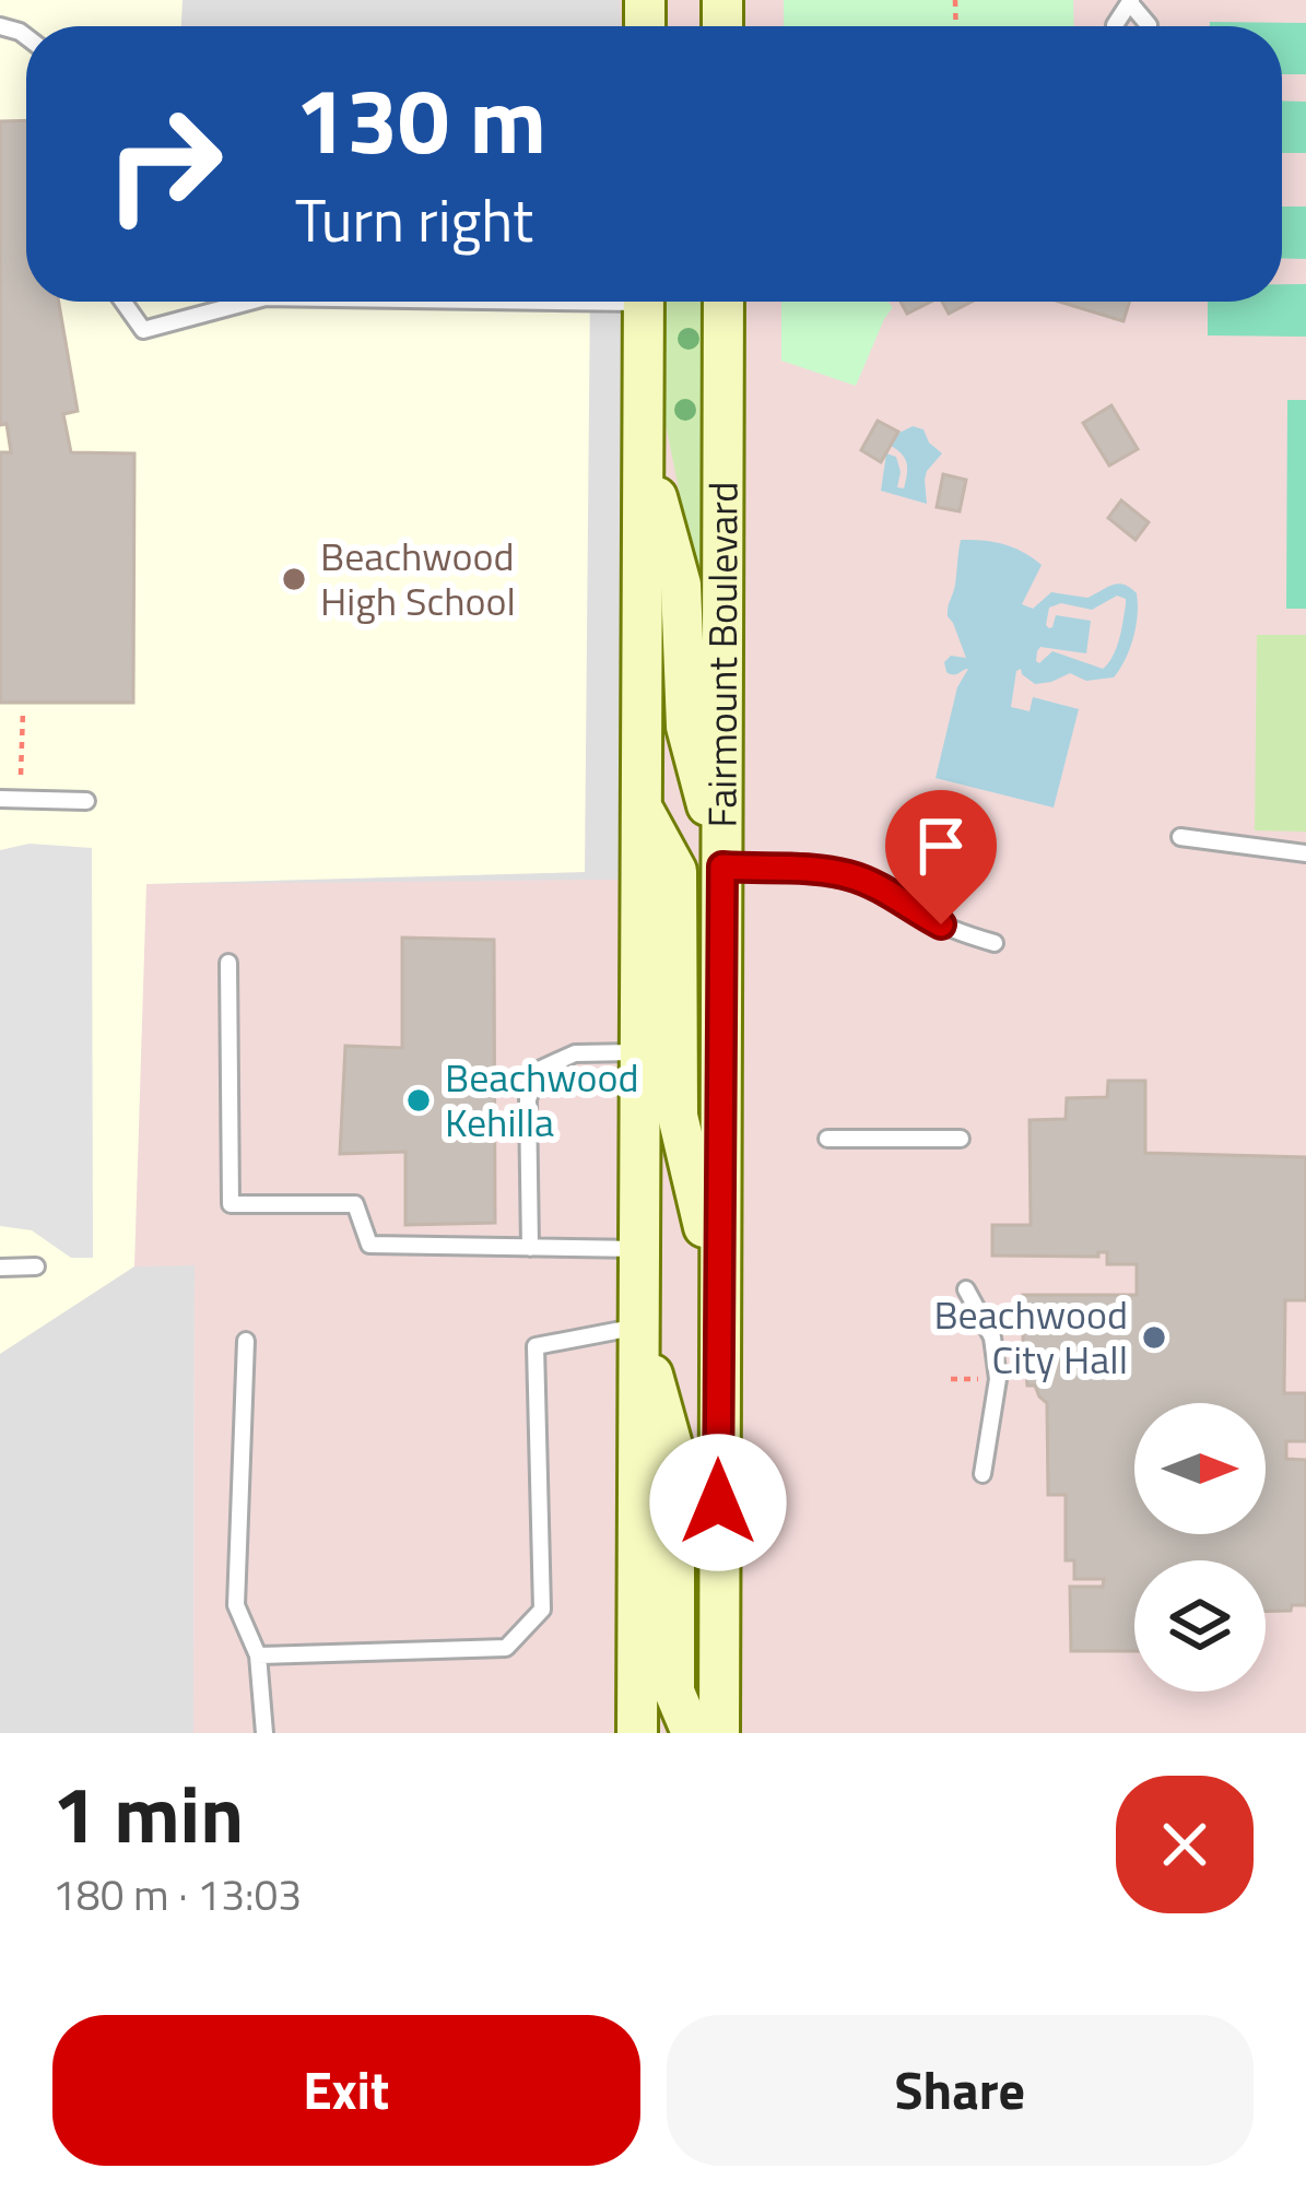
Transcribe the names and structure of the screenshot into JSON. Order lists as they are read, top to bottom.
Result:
{
  "streets": {
    "main road": ["Fairmount Boulevard"]
  },
  "places": ["Beachwood High School", "Beachwood Kehilla", "Beachwood City Hall"],
  "north": "right",
  "page": {
    "turn": ["130 m", "Turn right"],
    "heading": ["1 min", "180 m · 13:03"],
    "buttons": ["Exit", "Share"]
  }
}
